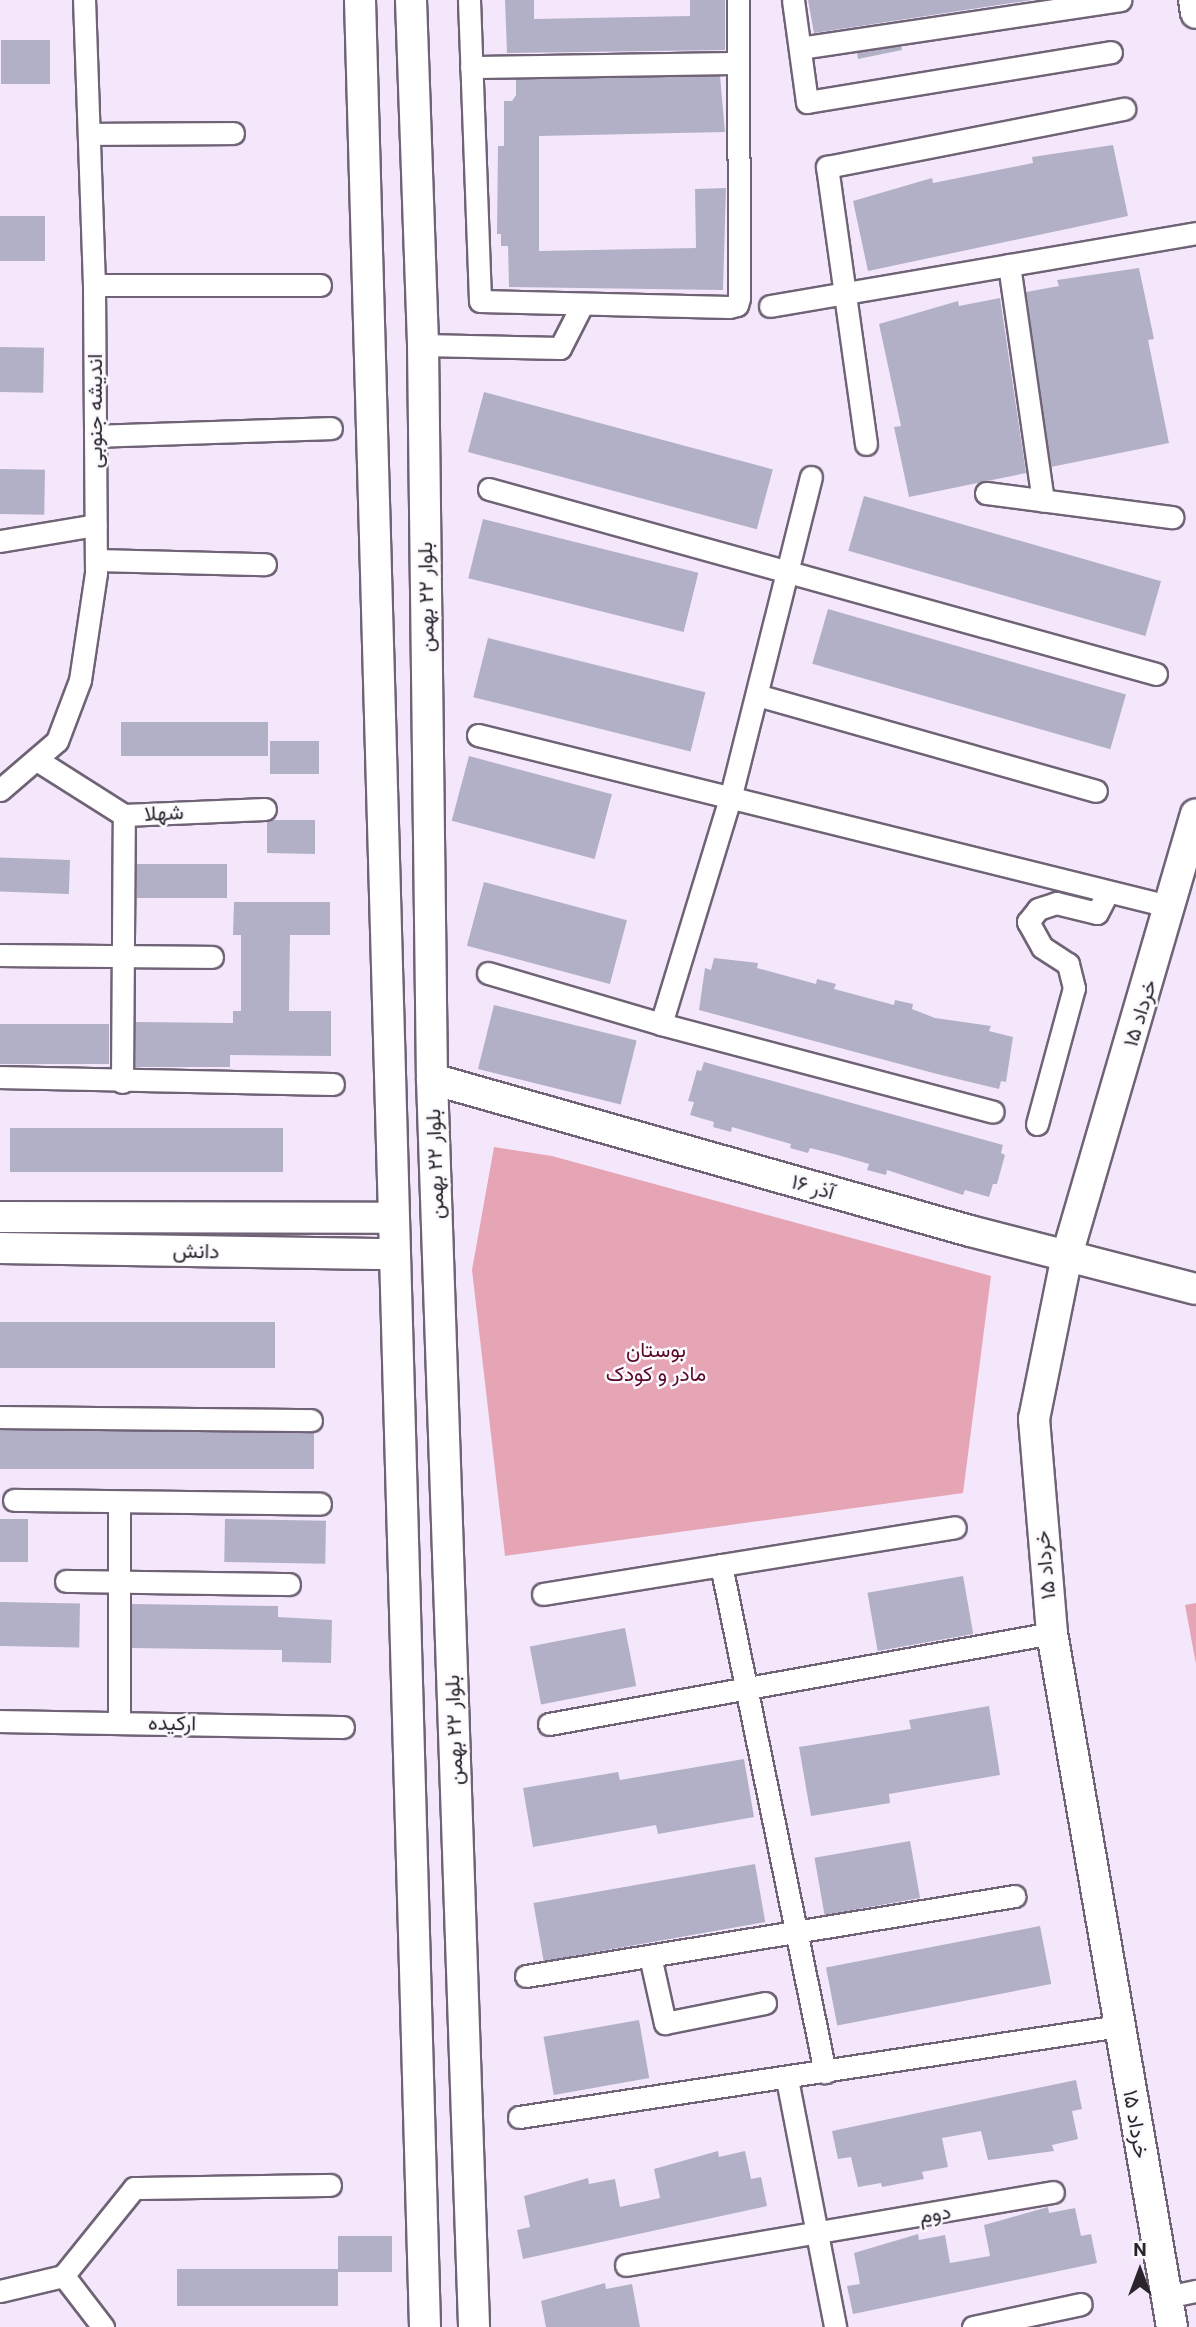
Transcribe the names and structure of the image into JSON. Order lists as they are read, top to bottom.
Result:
{
  "streets": {
    "main road": [
      "بلوار ۲۲ بهمن",
      "۱۵ خرداد",
      "۱۶ آذر",
      "دانش"
    ],
    "street": [
      "اندیشه جنوبی",
      "شهلا",
      "ارکیده",
      "دوم"
    ]
  },
  "crossings": [
    ["اندیشه جنوبی", "شهلا"],
    ["بلوار ۲۲ بهمن", "۱۶ آذر"],
    ["بلوار ۲۲ بهمن", "دانش"],
    ["۱۵ خرداد", "۱۶ آذر"]
  ],
  "parks": ["بوستان مادر و کودک"],
  "north": "top"
}
